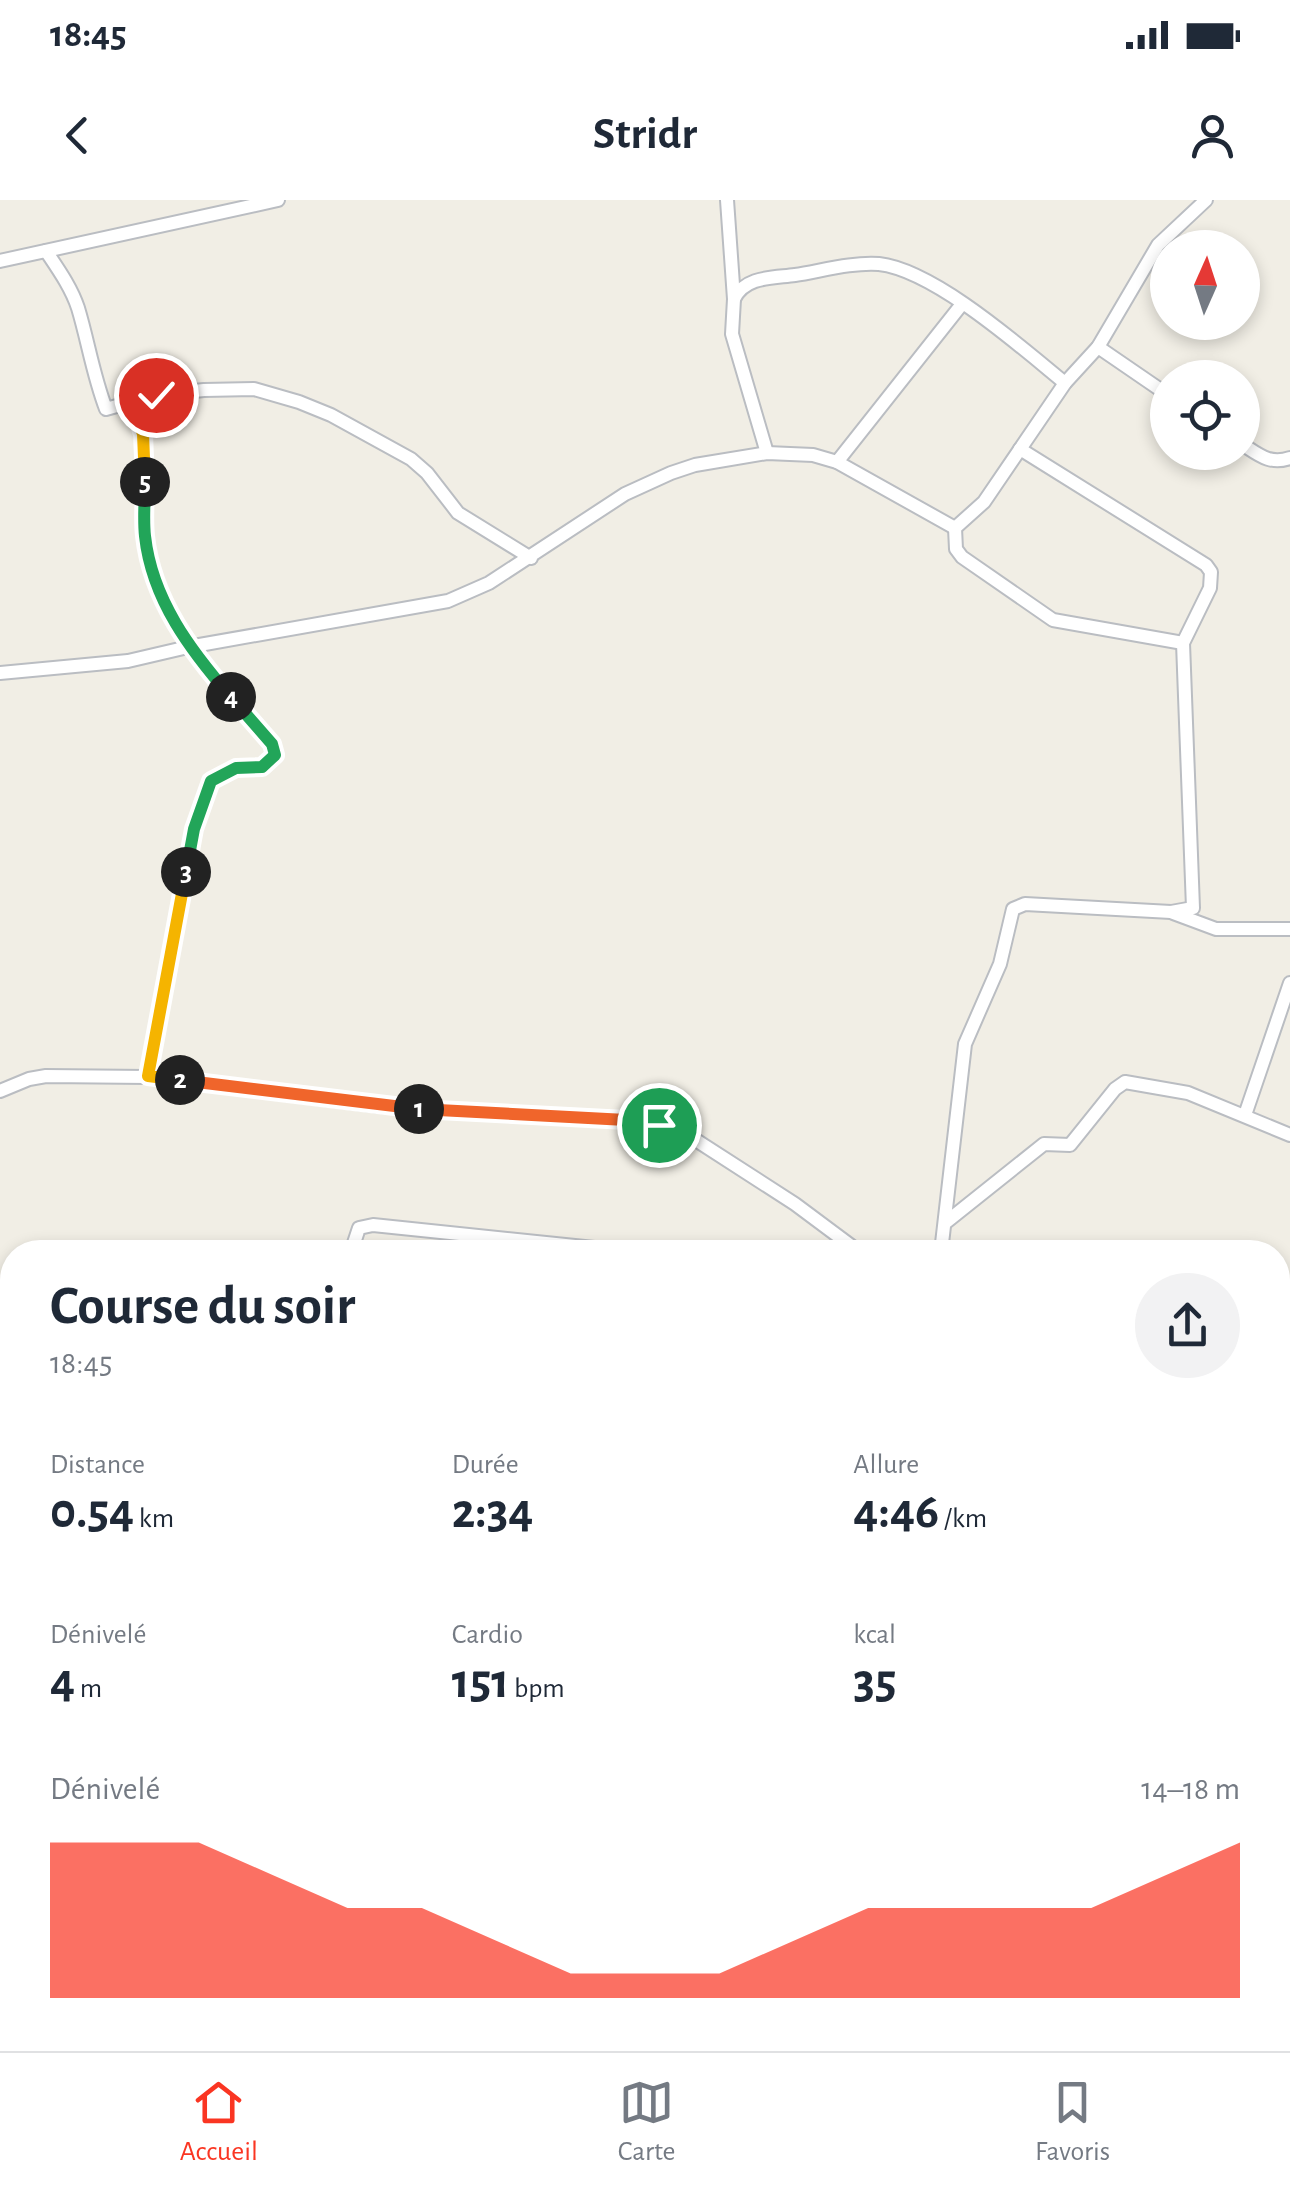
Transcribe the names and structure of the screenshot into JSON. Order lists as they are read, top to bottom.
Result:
{
  "north": "top",
  "page": {
    "status": "18:45",
    "header": "Stridr",
    "pins": [
      "5",
      "4",
      "3",
      "2",
      "1"
    ],
    "heading": ["Course du soir", "18:45"],
    "stats": [
      ["Distance", "0.54 km"],
      ["Durée", "2:34"],
      ["Allure", "4:46 /km"],
      ["Dénivelé", "4 m"],
      ["Cardio", "151 bpm"],
      ["kcal", "35"]
    ],
    "chart": ["Dénivelé", "14–18 m"],
    "tabs": ["Accueil", "Carte", "Favoris"]
  }
}
